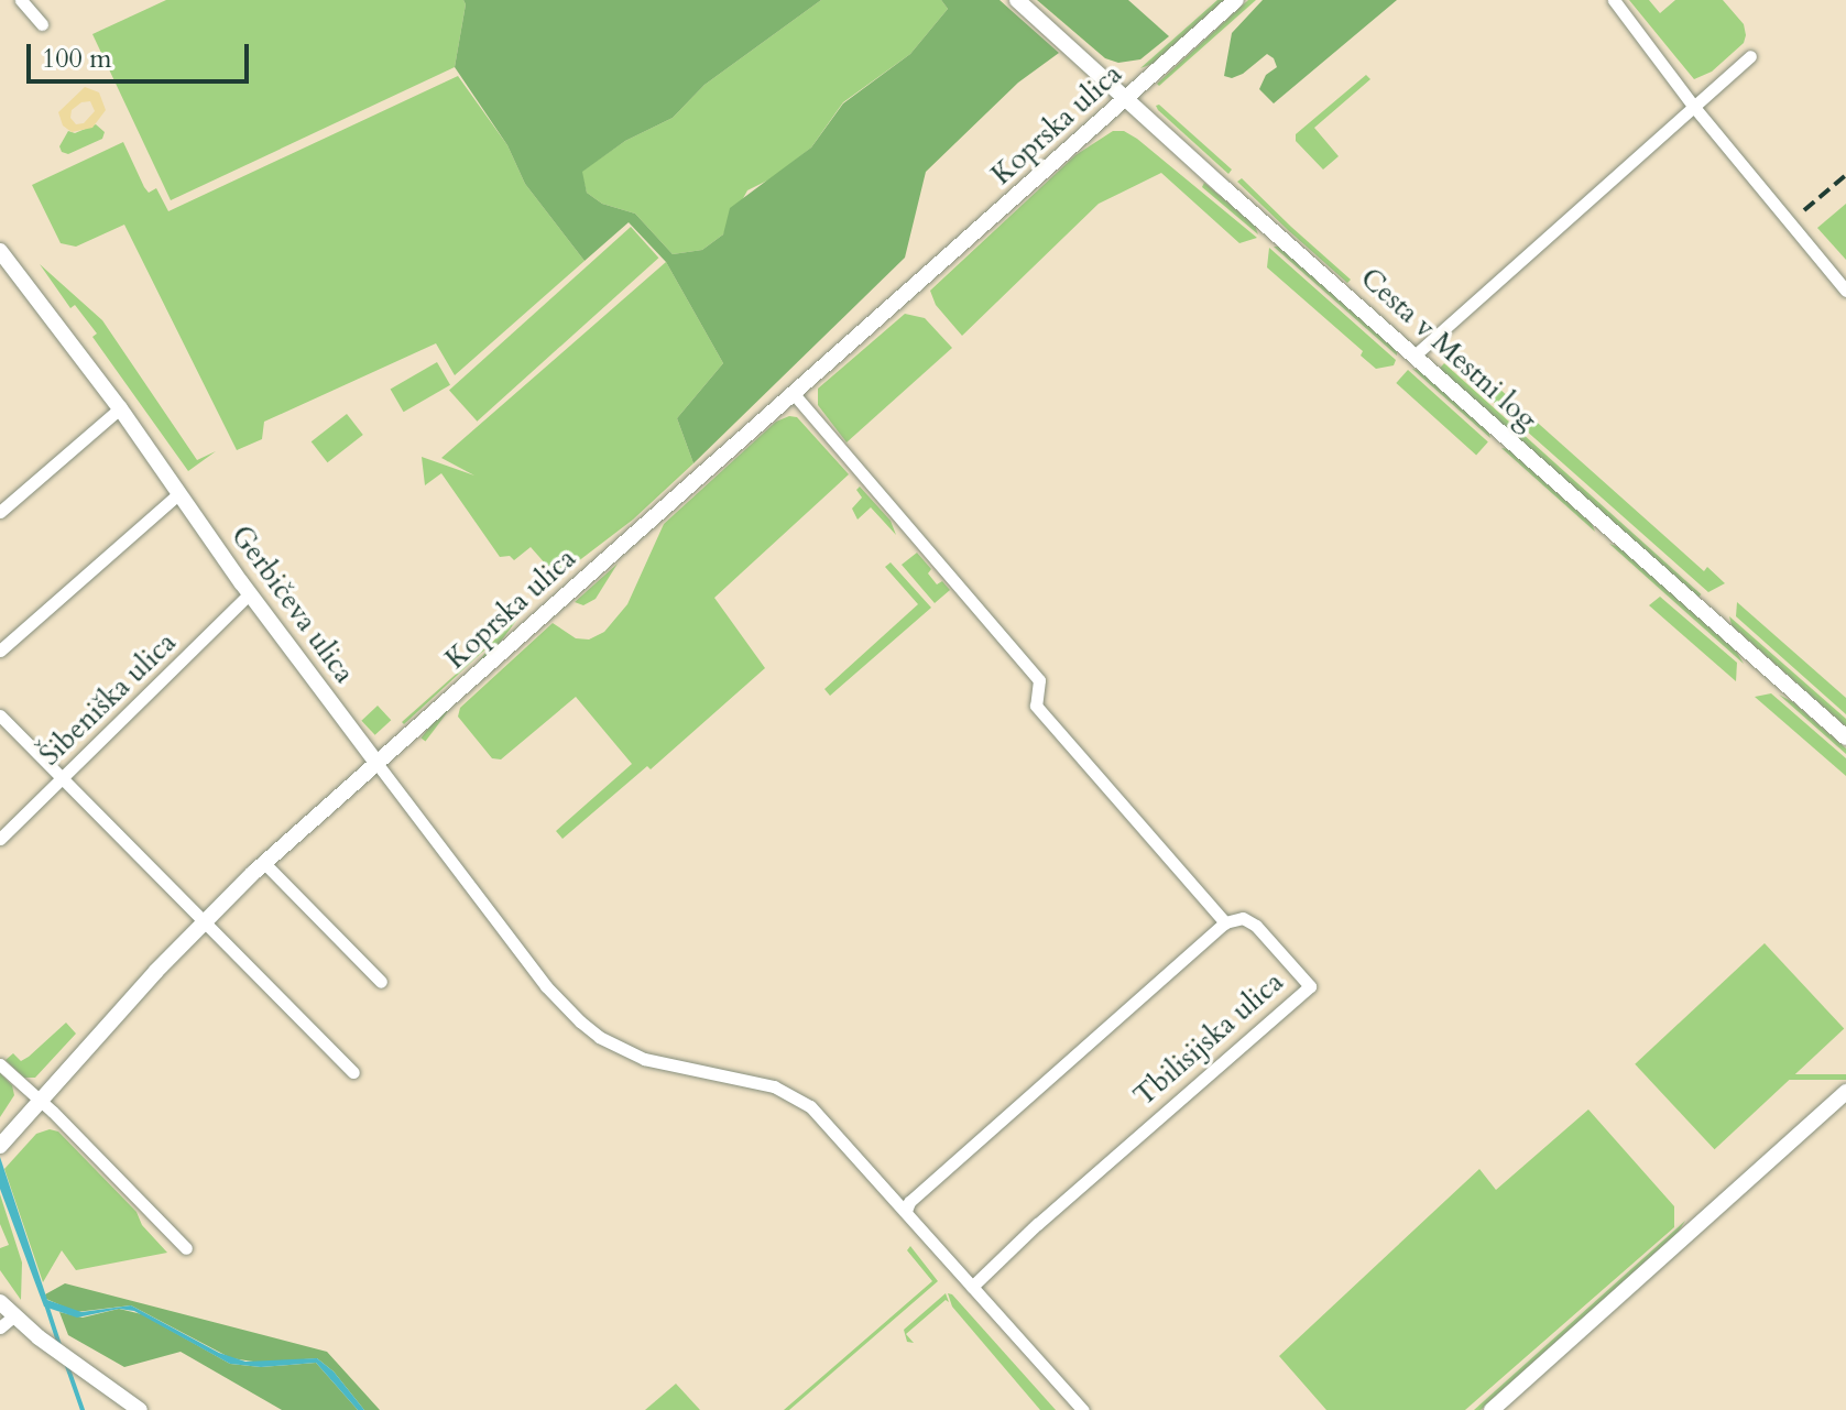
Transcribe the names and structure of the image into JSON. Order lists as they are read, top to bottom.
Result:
{
  "streets": {
    "street": [
      "Koprska ulica",
      "Cesta v Mestni log",
      "Gerbičeva ulica",
      "Šibeniška ulica",
      "Tbilisijska ulica"
    ]
  },
  "crossings": [
    ["Koprska ulica", "Cesta v Mestni log"],
    ["Koprska ulica", "Gerbičeva ulica"],
    ["Gerbičeva ulica", "Šibeniška ulica"]
  ],
  "scale_bar": "100 m"
}
